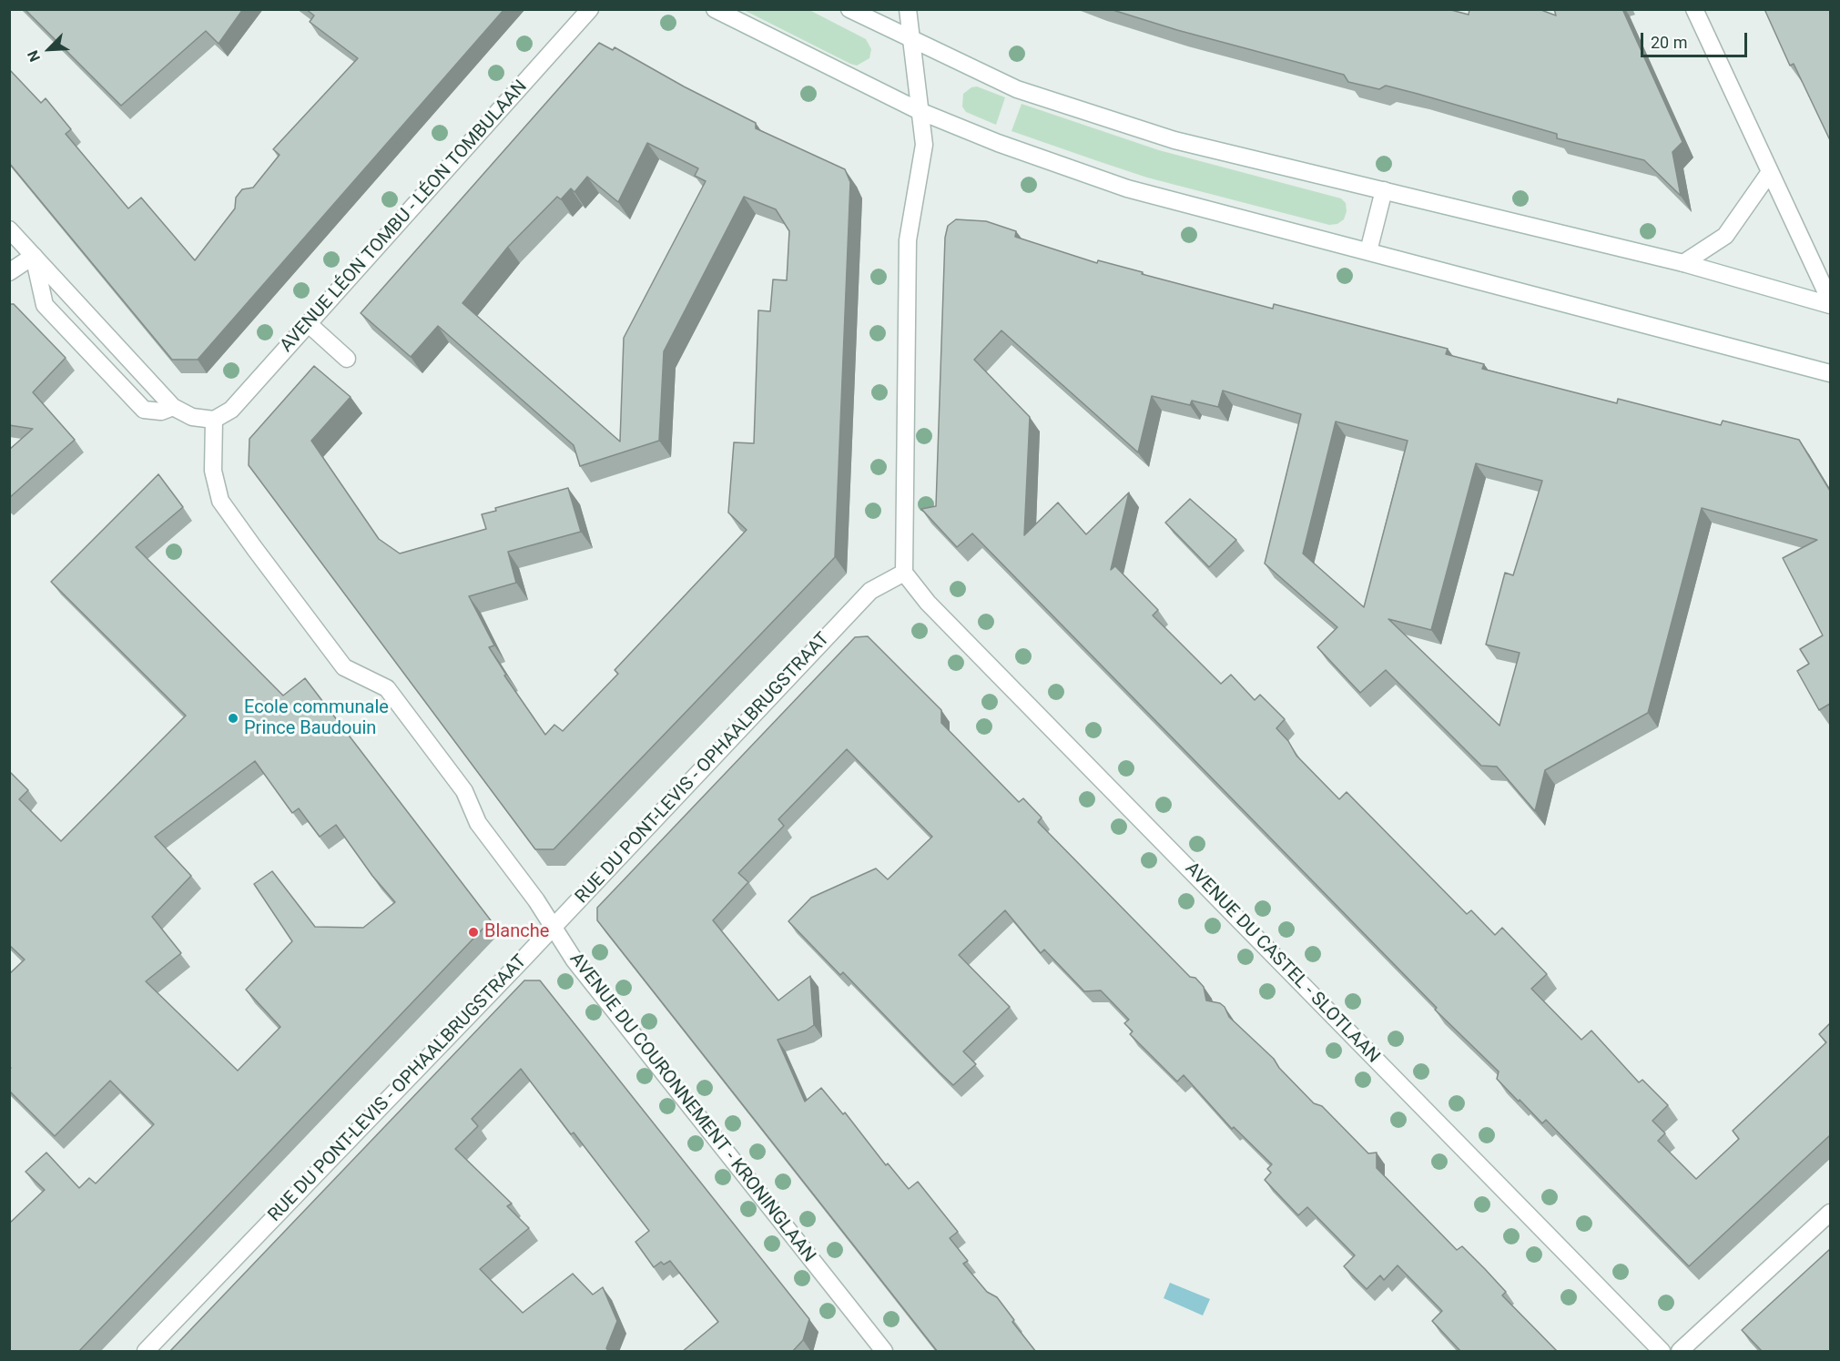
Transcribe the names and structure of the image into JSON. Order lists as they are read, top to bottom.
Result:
{
  "streets": {
    "street": [
      "AVENUE LÉON TOMBU - LÉON TOMBULAAN",
      "RUE DU PONT-LEVIS - OPHAALBRUGSTRAAT",
      "AVENUE DU CASTEL - SLOTLAAN",
      "AVENUE DU COURONNEMENT - KRONINGLAAN"
    ]
  },
  "crossings": [
    ["AVENUE LÉON TOMBU - LÉON TOMBULAAN", "AVENUE DU COURONNEMENT - KRONINGLAAN"],
    ["RUE DU PONT-LEVIS - OPHAALBRUGSTRAAT", "AVENUE DU CASTEL - SLOTLAAN"],
    ["RUE DU PONT-LEVIS - OPHAALBRUGSTRAAT", "AVENUE DU COURONNEMENT - KRONINGLAAN"]
  ],
  "places": ["Ecole communale Prince Baudouin", "Blanche"],
  "scale_bar": "20 m",
  "north": "bottom left"
}
